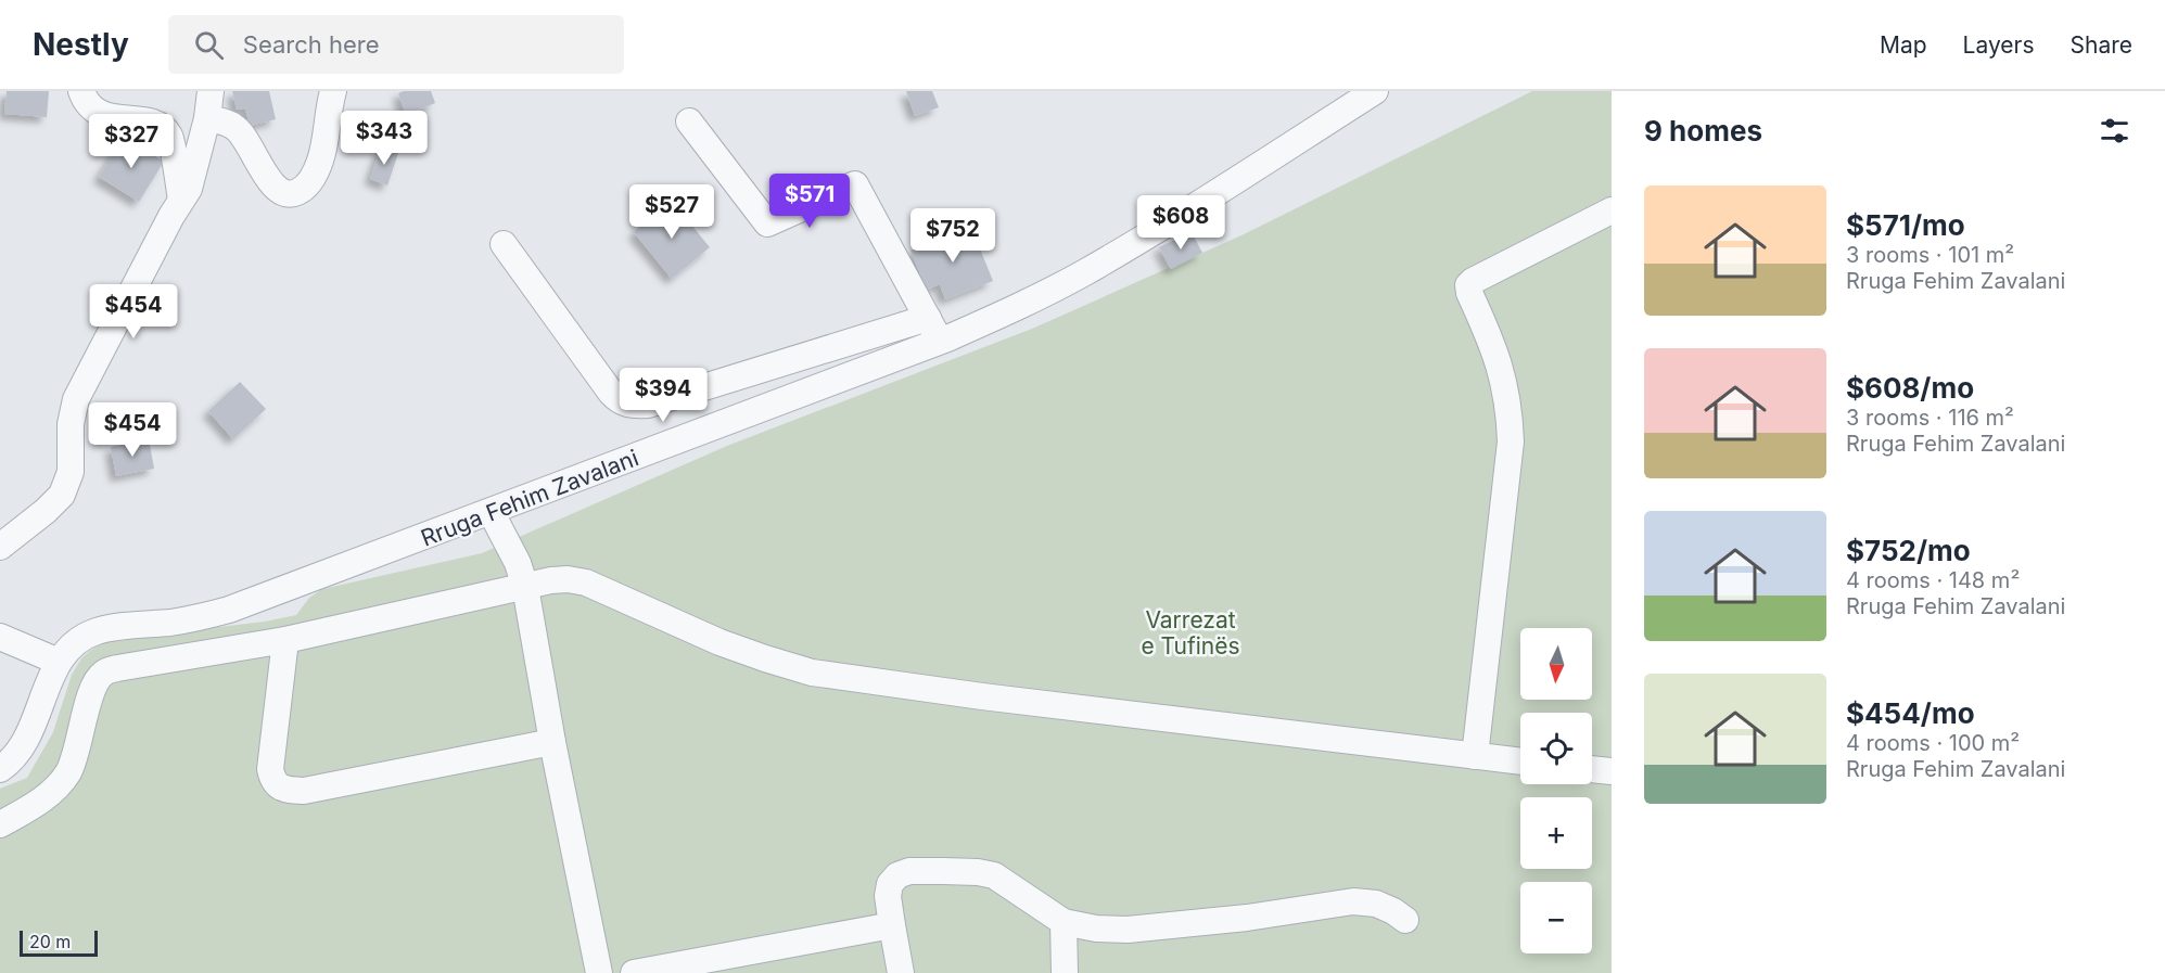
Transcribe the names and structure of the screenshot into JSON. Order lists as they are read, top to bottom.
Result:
{
  "streets": {
    "street": ["Rruga Fehim Zavalani"]
  },
  "parks": ["Varrezat e Tufinës"],
  "scale_bar": "20 m",
  "north": "bottom",
  "page": {
    "header": "Nestly",
    "search": "Search here",
    "nav": ["Map", "Layers", "Share"],
    "heading": "9 homes",
    "price": [
      "$343",
      "$327",
      "$571",
      "$527",
      "$608",
      "$752",
      "$454",
      "$394",
      "$454"
    ],
    "list": [
      {
        "name": "$571/mo",
        "note": "3 rooms · 101 m² · Rruga Fehim Zavalani"
      },
      {
        "name": "$608/mo",
        "note": "3 rooms · 116 m² · Rruga Fehim Zavalani"
      },
      {
        "name": "$752/mo",
        "note": "4 rooms · 148 m² · Rruga Fehim Zavalani"
      },
      {
        "name": "$454/mo",
        "note": "4 rooms · 100 m² · Rruga Fehim Zavalani"
      }
    ],
    "map_buttons": ["+", "−"],
    "scale": "20 m"
  }
}
